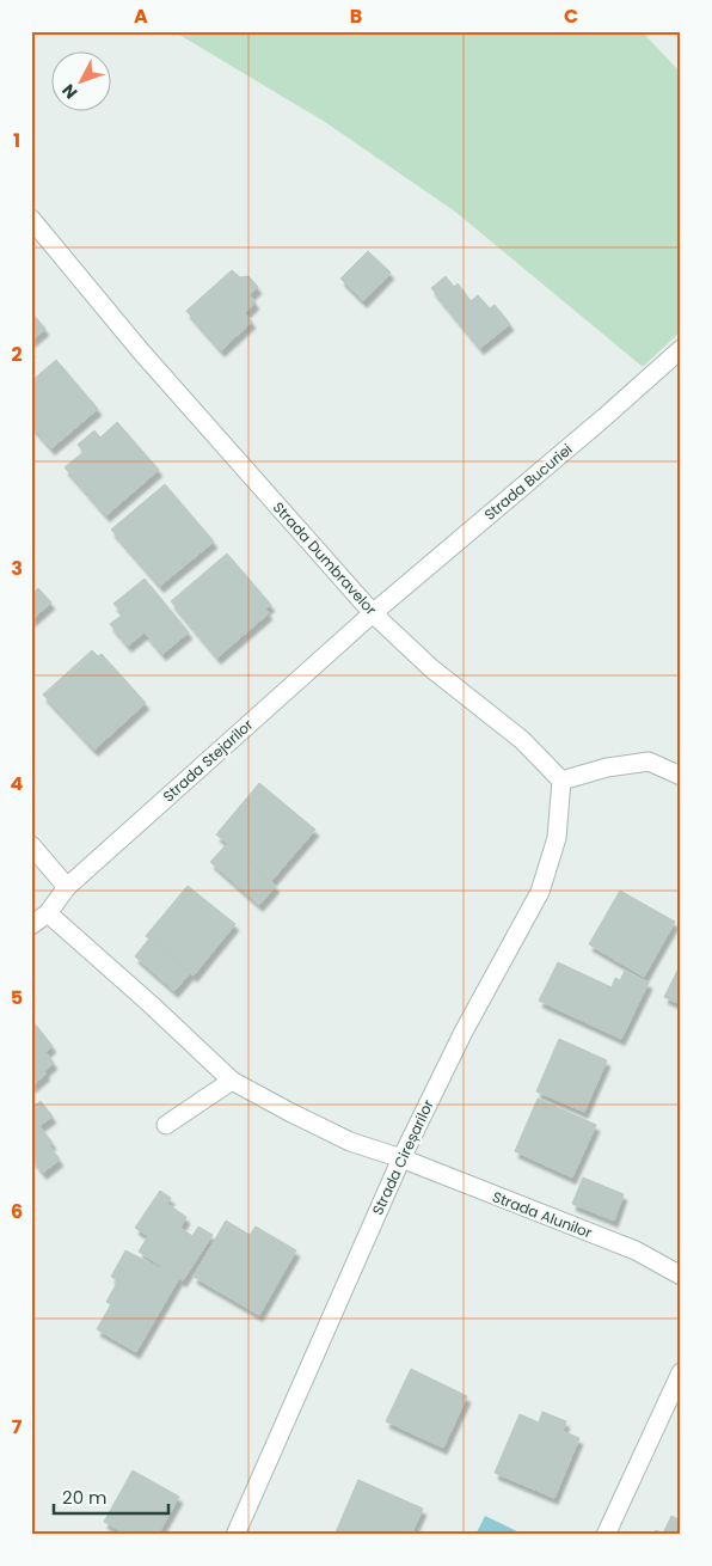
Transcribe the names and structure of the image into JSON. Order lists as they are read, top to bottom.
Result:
{
  "streets": {
    "street": [
      "Strada Bucuriei",
      "Strada Dumbravelor",
      "Strada Stejarilor",
      "Strada Cireșarilor",
      "Strada Alunilor"
    ]
  },
  "crossings": [
    ["Strada Bucuriei", "Strada Dumbravelor"],
    ["Strada Bucuriei", "Strada Stejarilor"],
    ["Strada Dumbravelor", "Strada Stejarilor"],
    ["Strada Dumbravelor", "Strada Cireșarilor"],
    ["Strada Cireșarilor", "Strada Alunilor"]
  ],
  "scale_bar": "20 m",
  "north": "bottom left",
  "grid": {
    "columns": ["A", "B", "C"],
    "rows": [
      "1",
      "2",
      "3",
      "4",
      "5",
      "6",
      "7"
    ]
  }
}
